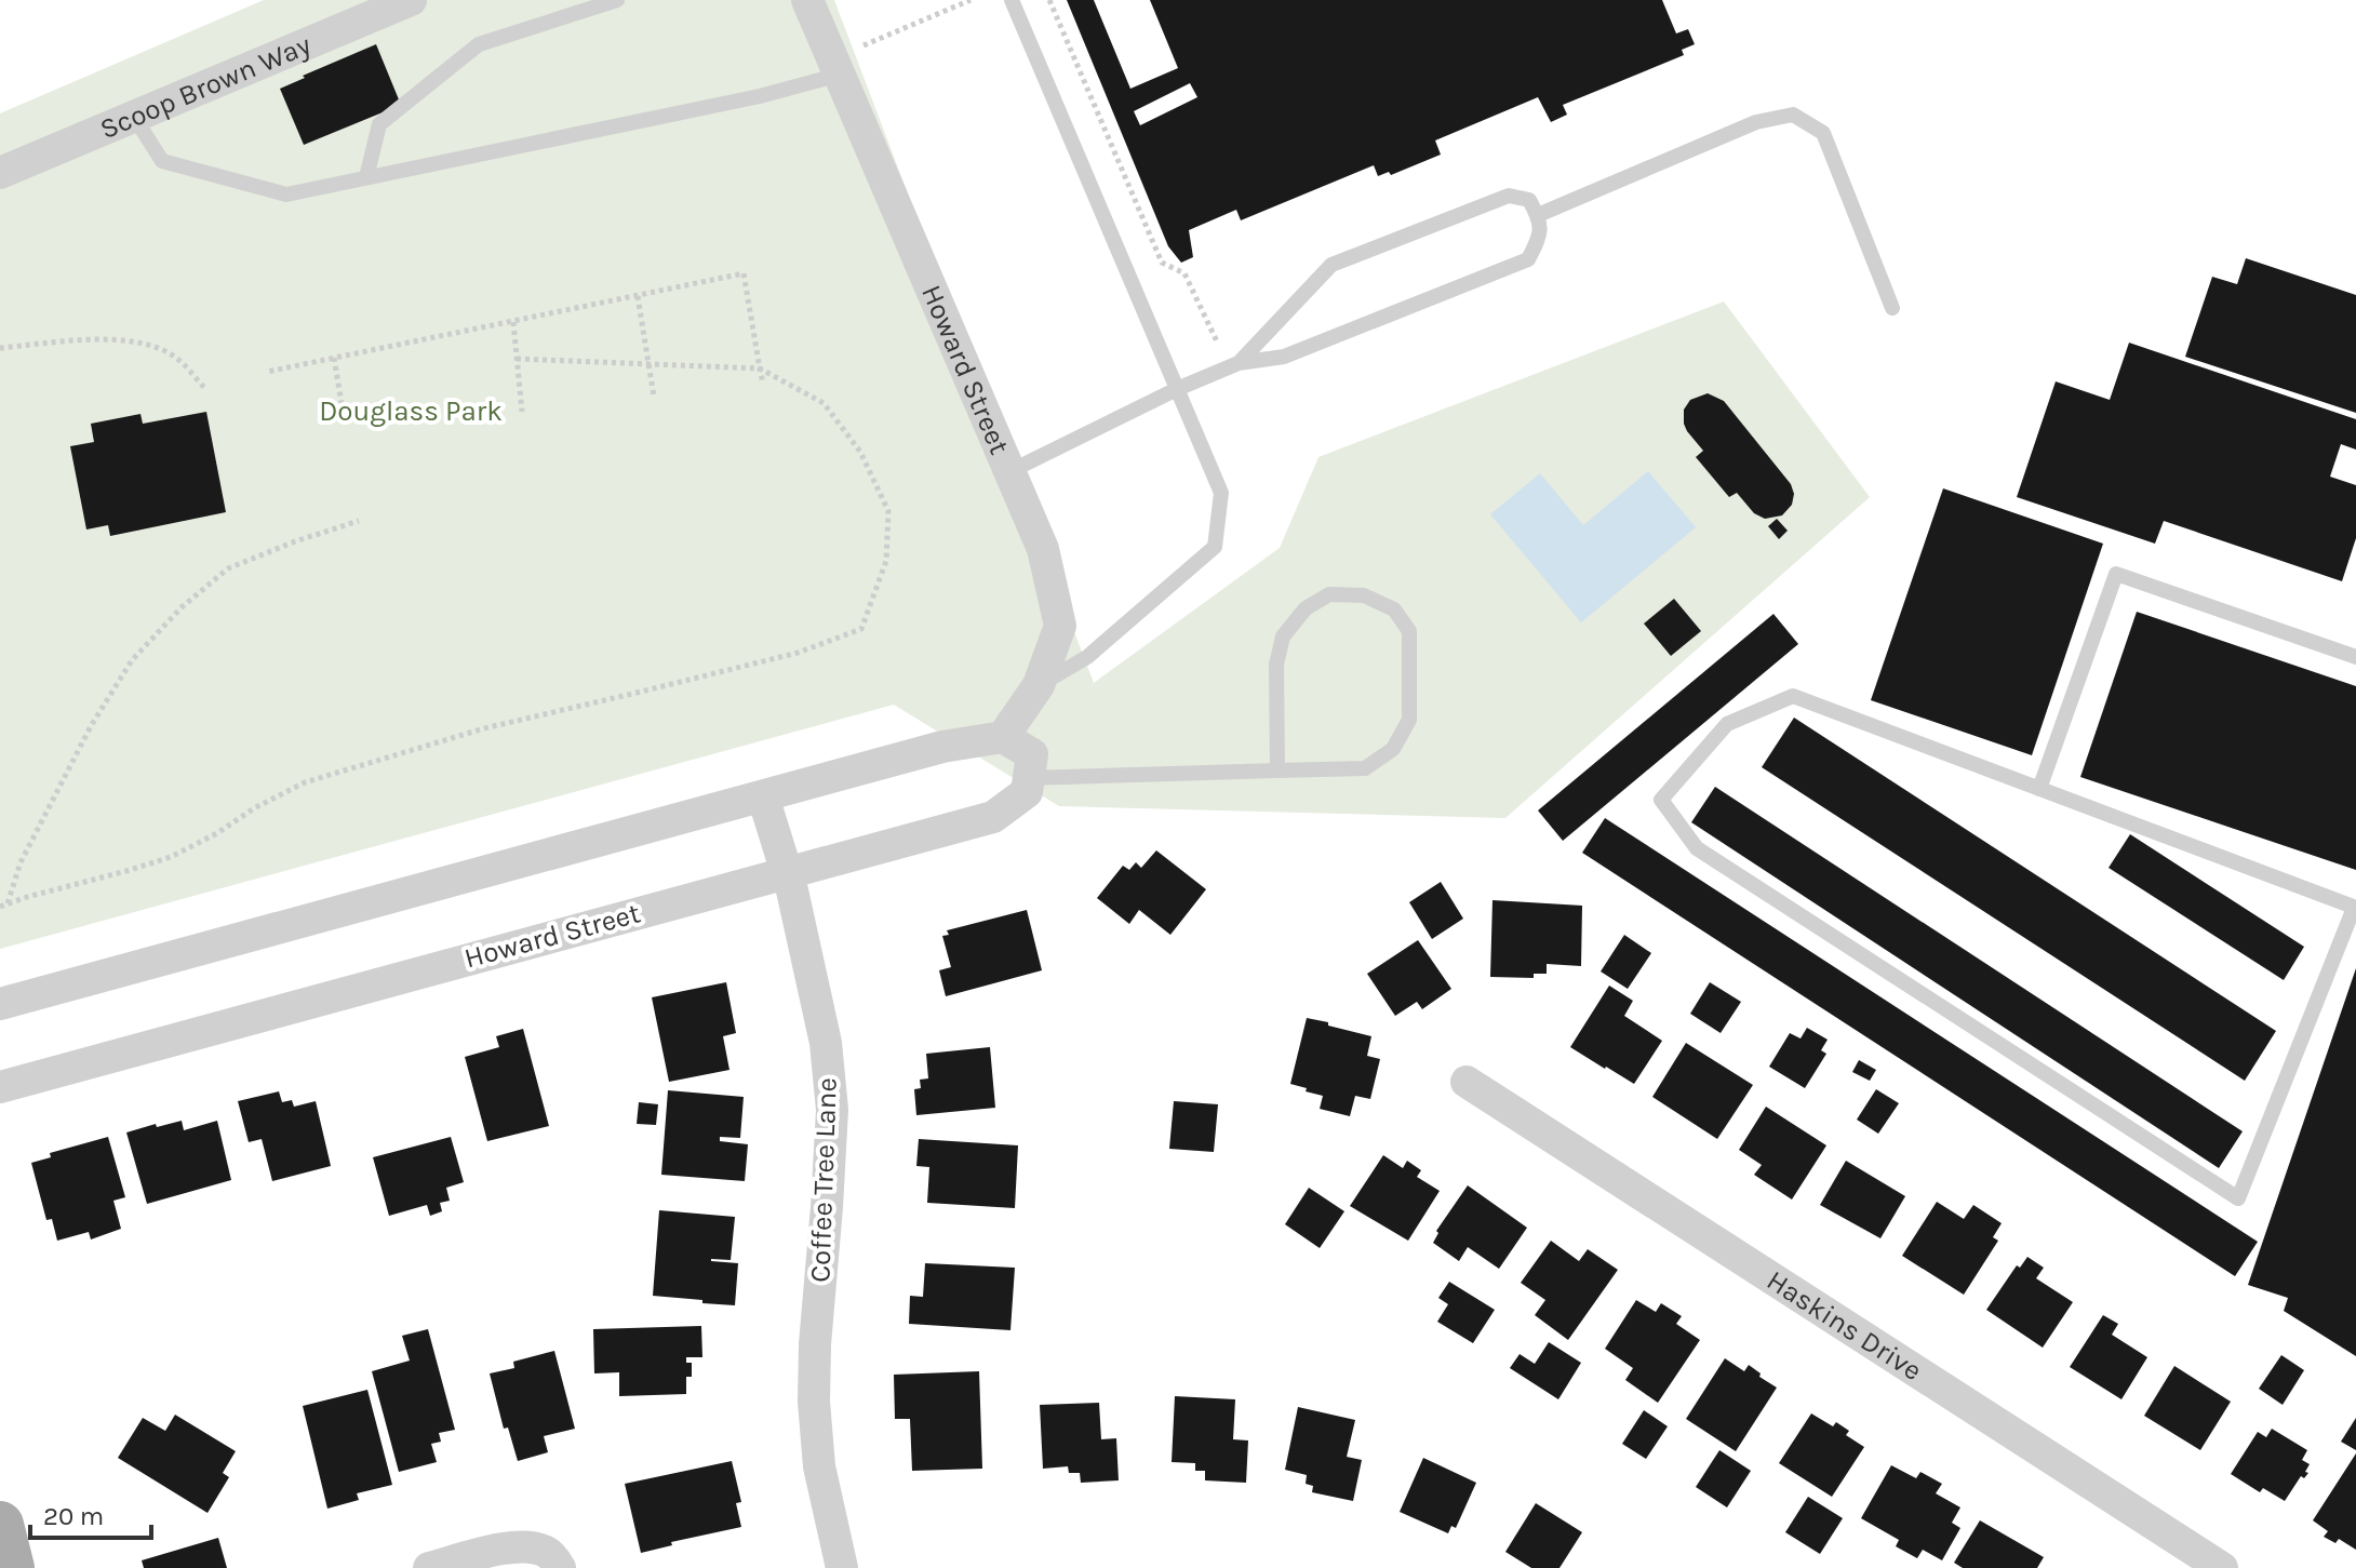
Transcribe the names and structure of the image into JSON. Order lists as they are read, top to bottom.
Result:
{
  "streets": {
    "street": [
      "Scoop Brown Way",
      "Howard Street",
      "Coffee Tree Lane",
      "Haskins Drive"
    ]
  },
  "crossings": [
    ["Howard Street", "Coffee Tree Lane"]
  ],
  "parks": ["Douglass Park"],
  "scale_bar": "20 m"
}
